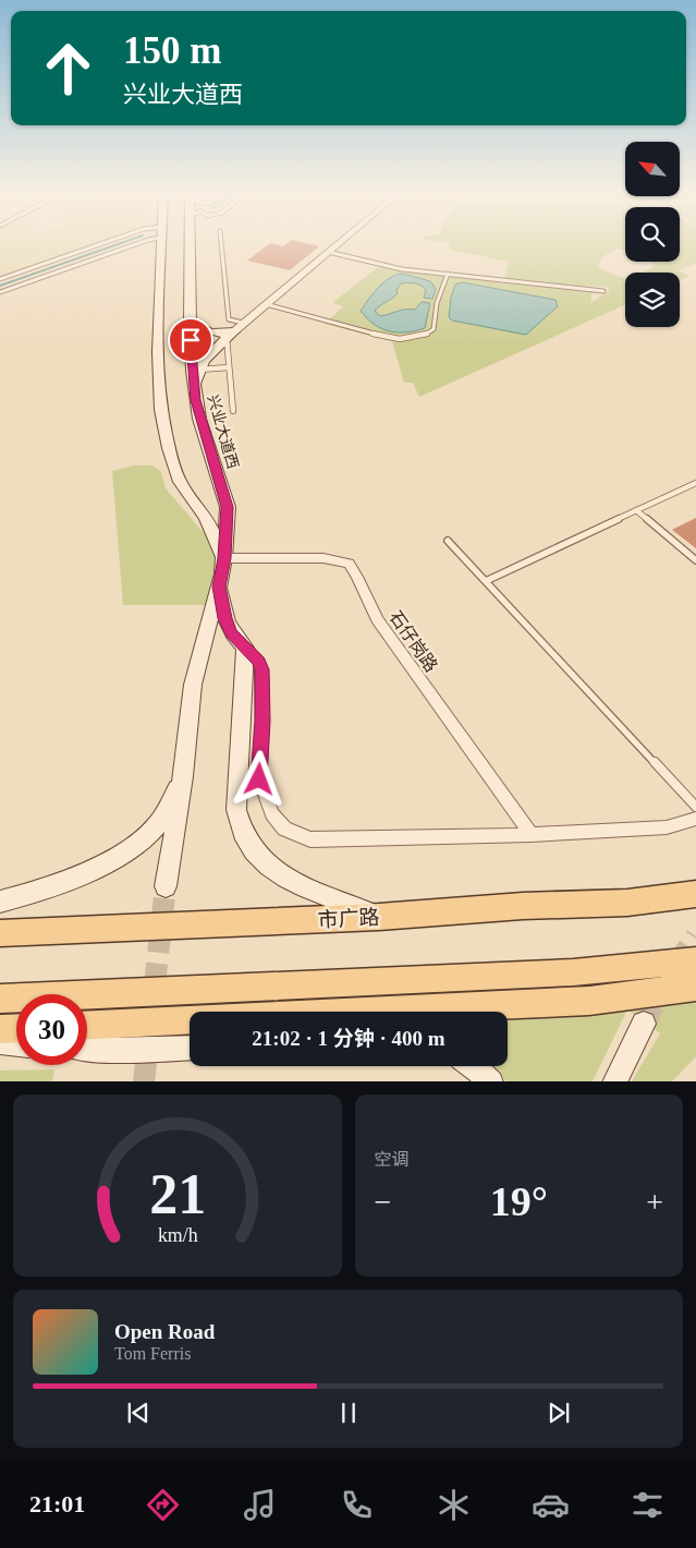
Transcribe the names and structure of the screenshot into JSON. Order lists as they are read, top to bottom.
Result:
{
  "streets": {
    "main road": ["市广路"],
    "street": ["兴业大道西", "石仔岗路"]
  },
  "crossings": [
    ["兴业大道西", "石仔岗路"]
  ],
  "north": "top left",
  "page": {
    "turn": ["150 m", "兴业大道西"],
    "limit": "30",
    "trip": "21:02 · 1 分钟 · 400 m",
    "tile": "空调",
    "heat": ["−", "19°", "+"],
    "song": ["Open Road", "Tom Ferris"],
    "tabs": "21:01",
    "gauge": ["21", "km/h"]
  }
}
